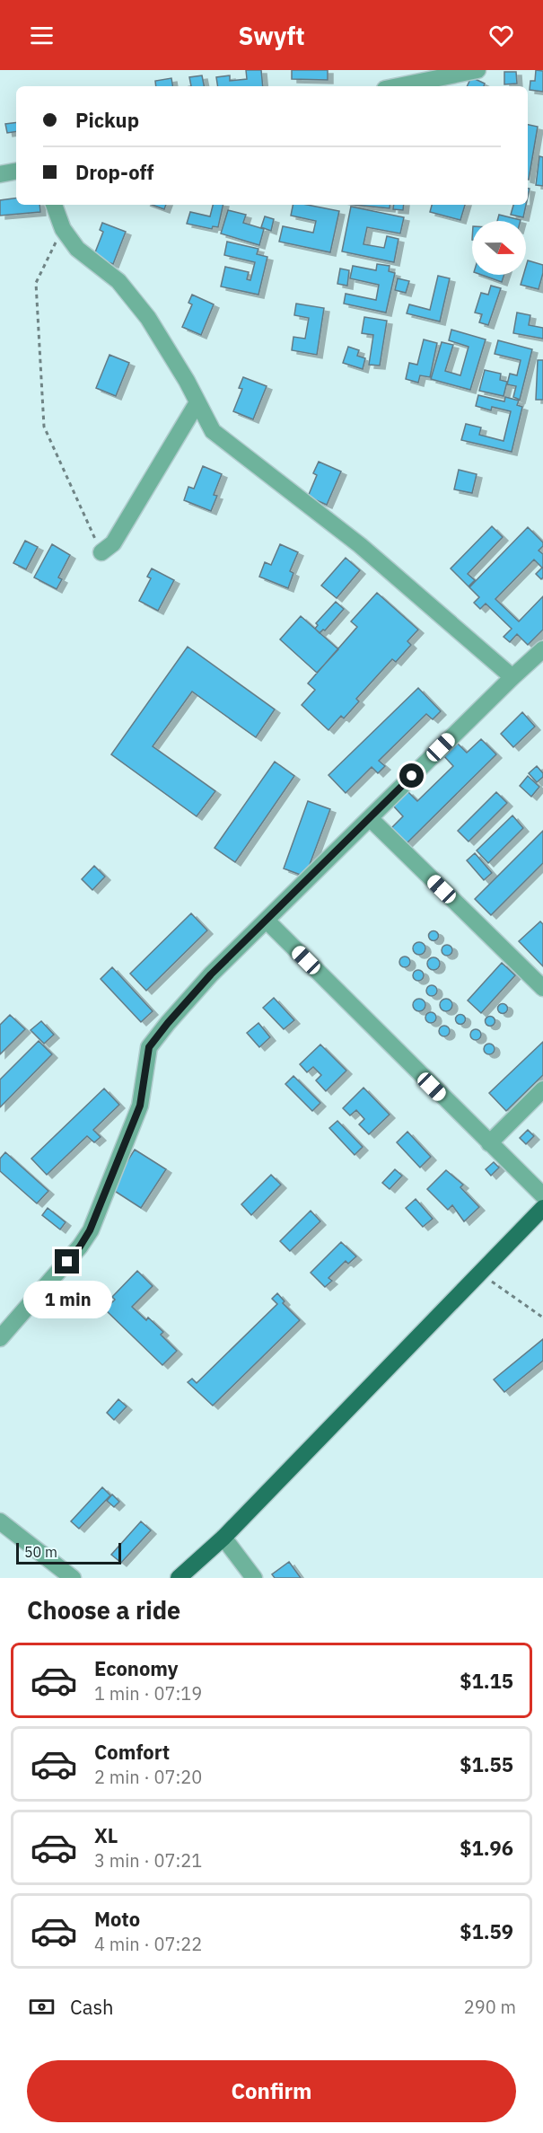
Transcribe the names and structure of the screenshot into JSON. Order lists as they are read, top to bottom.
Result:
{
  "scale_bar": "50 m",
  "north": "right",
  "page": {
    "header": "Swyft",
    "banner": ["Pickup", "Drop-off"],
    "bubble": "1 min",
    "scale": "50 m",
    "heading": "Choose a ride",
    "list": [
      {
        "name": "Economy",
        "note": "1 min · 07:19",
        "value": "$1.15"
      },
      {
        "name": "Comfort",
        "note": "2 min · 07:20",
        "value": "$1.55"
      },
      {
        "name": "XL",
        "note": "3 min · 07:21",
        "value": "$1.96"
      },
      {
        "name": "Moto",
        "note": "4 min · 07:22",
        "value": "$1.59"
      }
    ],
    "pay": ["Cash", "290 m"],
    "buttons": "Confirm"
  }
}
